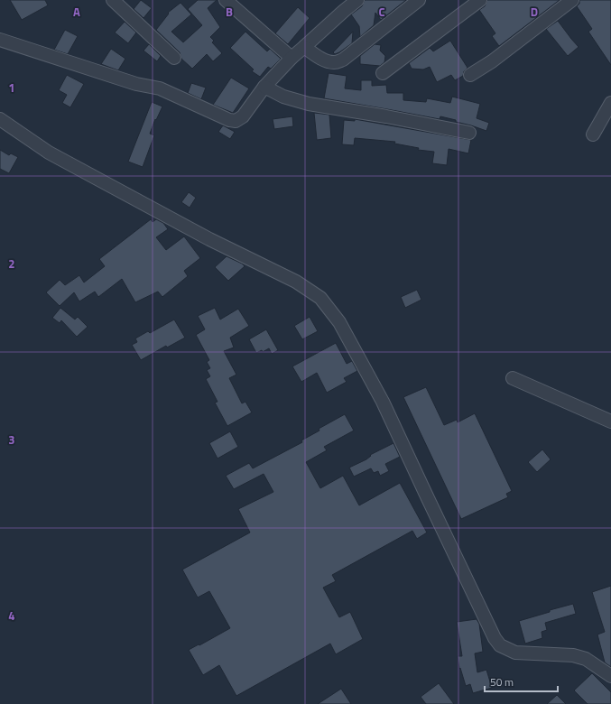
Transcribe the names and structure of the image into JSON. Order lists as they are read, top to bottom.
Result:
{
  "scale_bar": "50 m",
  "grid": {
    "columns": [
      "A",
      "B",
      "C",
      "D"
    ],
    "rows": [
      "1",
      "2",
      "3",
      "4"
    ]
  }
}
